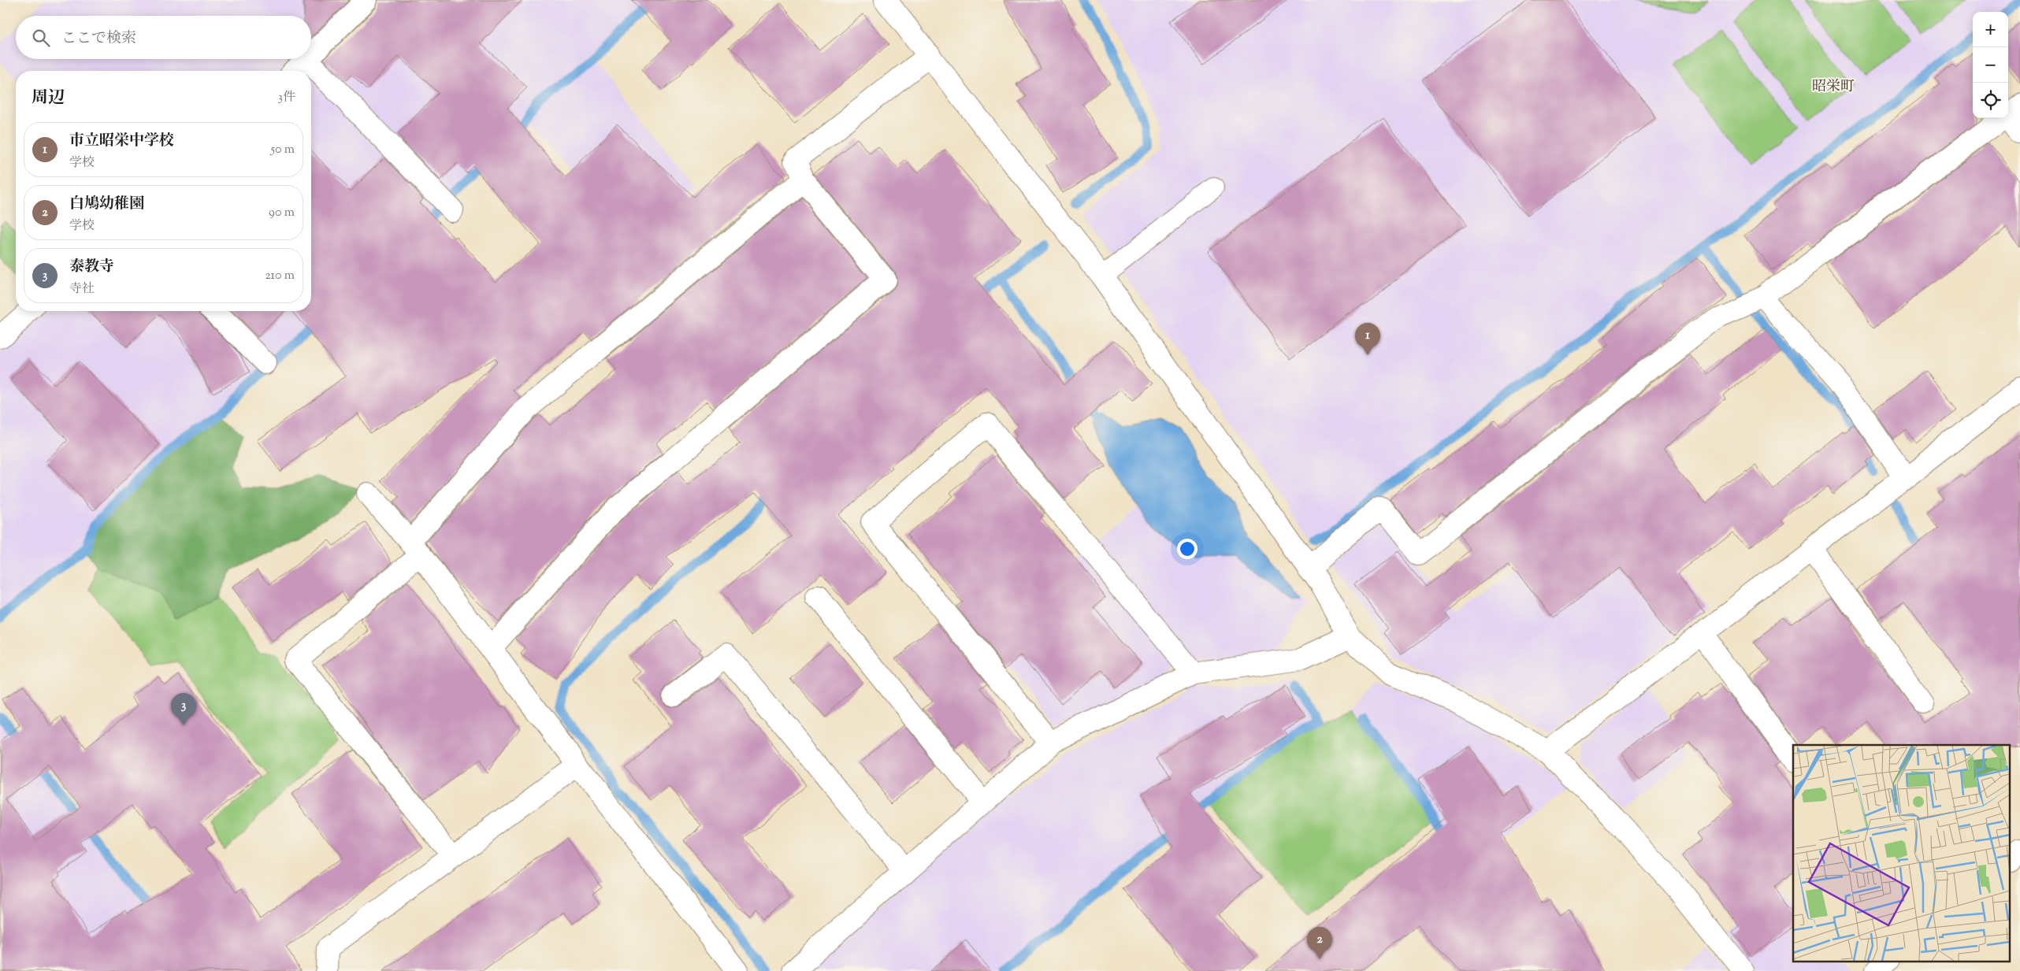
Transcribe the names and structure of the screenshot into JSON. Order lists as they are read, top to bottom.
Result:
{
  "districts": ["昭栄町"],
  "page": {
    "map_buttons": ["+", "−"],
    "search": "ここで検索",
    "heading": ["周辺", "3件"],
    "list": [
      {
        "mark": "1",
        "name": "市立昭栄中学校",
        "note": "学校",
        "value": "50 m"
      },
      {
        "mark": "2",
        "name": "白鳩幼稚園",
        "note": "学校",
        "value": "90 m"
      },
      {
        "mark": "3",
        "name": "泰教寺",
        "note": "寺社",
        "value": "210 m"
      }
    ],
    "pins": ["1", "3", "2"]
  }
}
